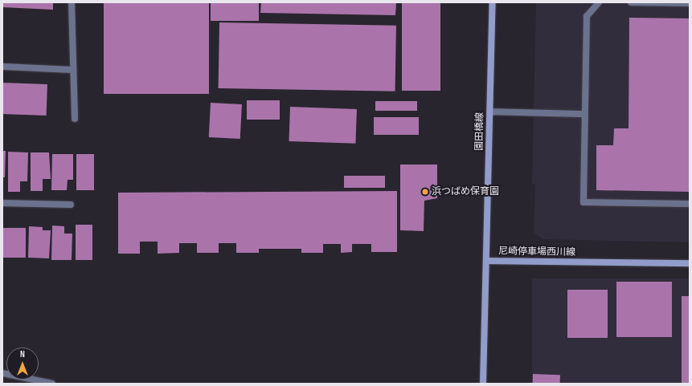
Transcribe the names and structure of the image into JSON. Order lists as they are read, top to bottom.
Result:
{
  "streets": {
    "main road": ["園田橋線", "尼崎停車場西川線"]
  },
  "crossings": [
    ["園田橋線", "尼崎停車場西川線"]
  ],
  "places": ["浜つばめ保育園"],
  "north": "top"
}
